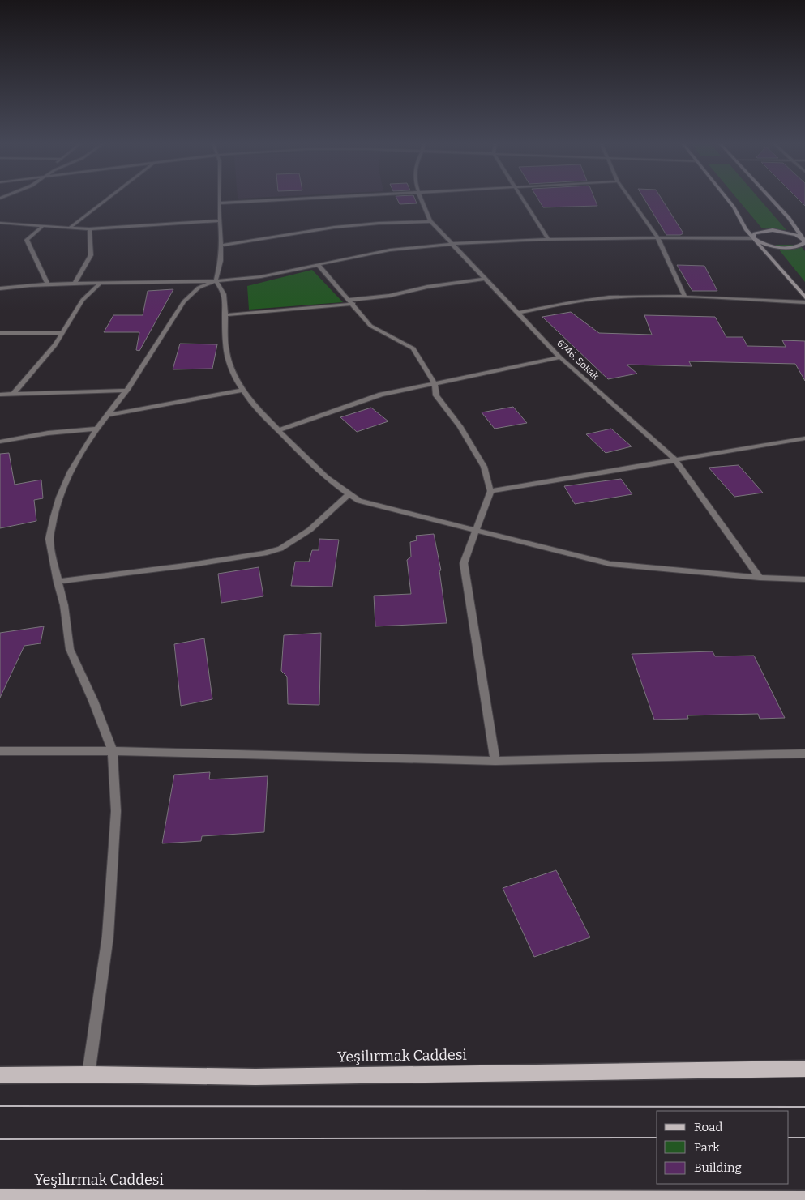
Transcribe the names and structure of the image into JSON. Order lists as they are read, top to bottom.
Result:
{
  "streets": {
    "main road": ["Yeşilırmak Caddesi"],
    "street": ["6746. Sokak"]
  },
  "legend": ["Road", "Park", "Building"]
}
